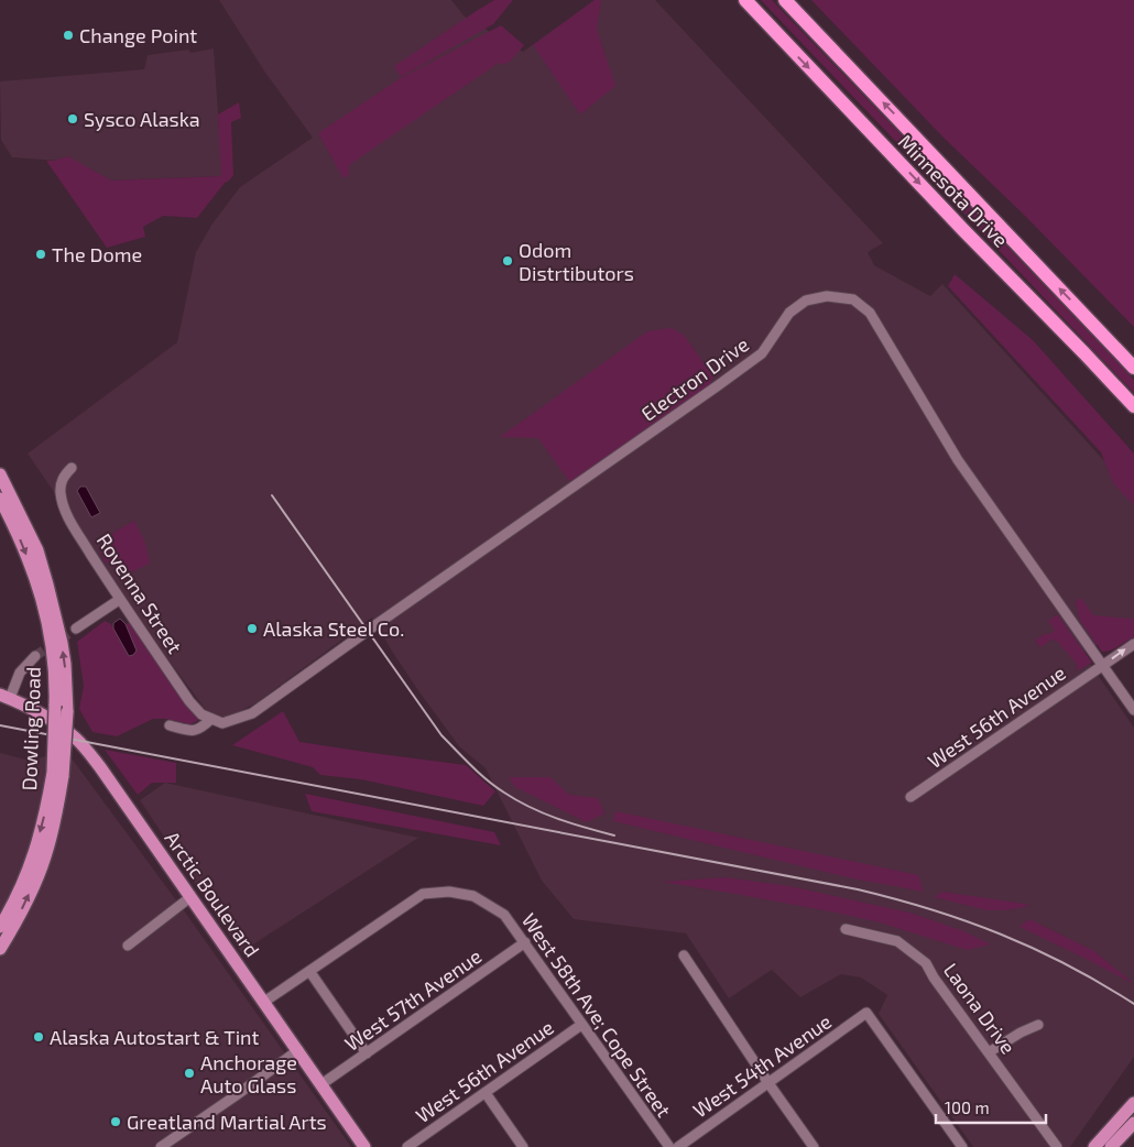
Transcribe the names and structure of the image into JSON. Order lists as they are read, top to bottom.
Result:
{
  "streets": {
    "highway": ["Minnesota Drive"],
    "main road": ["Dowling Road", "Arctic Boulevard"],
    "street": [
      "Electron Drive",
      "Rovenna Street",
      "West 56th Avenue",
      "West 57th Avenue",
      "Laona Drive",
      "West 58th Ave; Cope Street",
      "West 54th Avenue"
    ]
  },
  "crossings": [
    ["Electron Drive", "Rovenna Street"],
    ["Electron Drive", "West 56th Avenue"],
    ["West 56th Avenue", "West 58th Ave; Cope Street"],
    ["Arctic Boulevard", "West 57th Avenue"],
    ["Arctic Boulevard", "West 58th Ave; Cope Street"],
    ["West 57th Avenue", "West 58th Ave; Cope Street"]
  ],
  "places": [
    "Change Point",
    "Sysco Alaska",
    "The Dome",
    "Odom Distrtibutors",
    "Alaska Steel Co.",
    "Alaska Autostart & Tint",
    "Anchorage Auto Glass",
    "Greatland Martial Arts"
  ],
  "scale_bar": "100 m"
}
